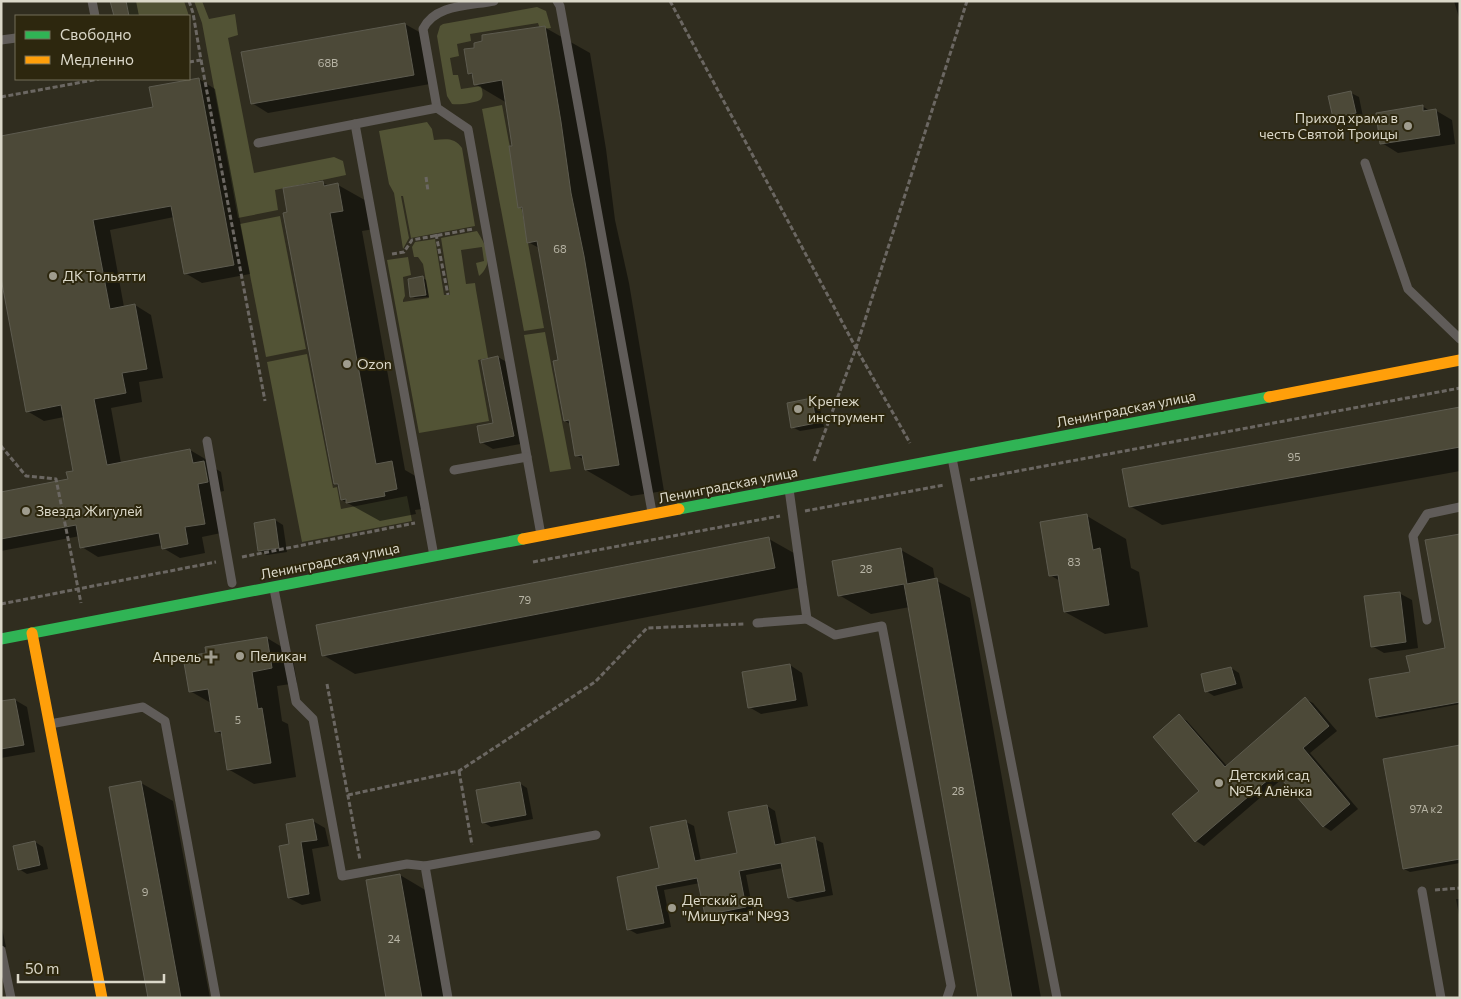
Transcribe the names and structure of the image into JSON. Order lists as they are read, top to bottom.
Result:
{
  "streets": {
    "street": ["Ленинградская улица"]
  },
  "places": {
    "other": [
      "Приход храма в честь Святой Троицы",
      "ДК Тольятти",
      "Ozon",
      "Крепеж инструмент",
      "Звезда Жигулей",
      "Пеликан",
      "Детский сад №54 Алёнка",
      "Детский сад \"Мишутка\" №93"
    ],
    "health": ["Апрель"]
  },
  "house_numbers": [
    "68В",
    "68",
    "95",
    "83",
    "28",
    "79",
    "5",
    "28",
    "97А к2",
    "9",
    "24"
  ],
  "legend": ["Свободно", "Медленно"],
  "scale_bar": "50 m"
}
